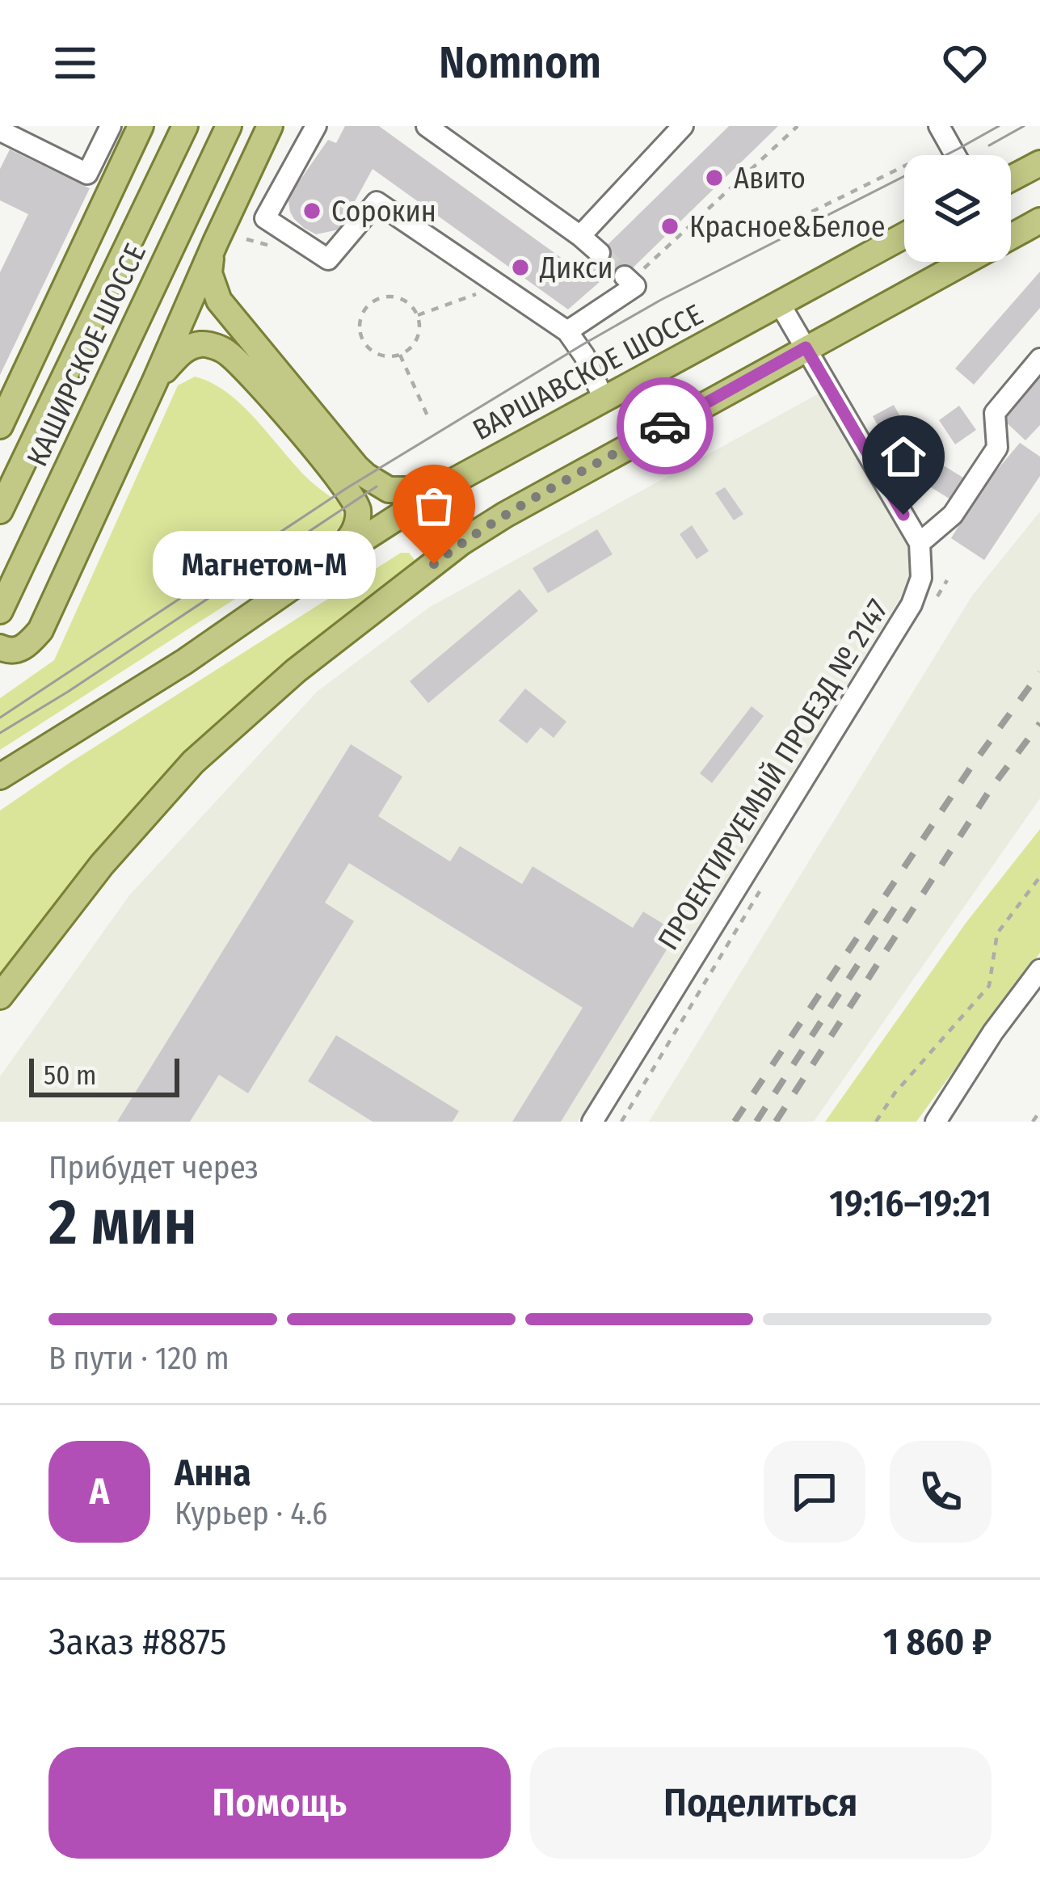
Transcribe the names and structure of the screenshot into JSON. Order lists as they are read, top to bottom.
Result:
{
  "streets": {
    "main road": ["КАШИРСКОЕ ШОССЕ", "ВАРШАВСКОЕ ШОССЕ"],
    "street": ["ПРОЕКТИРУЕМЫЙ ПРОЕЗД № 2147"]
  },
  "places": [
    "Авито",
    "Сорокин",
    "Красное&Белое",
    "Дикси",
    "Магнетом-М"
  ],
  "scale_bar": "50 m",
  "page": {
    "header": "Nomnom",
    "bubble": "Магнетом-М",
    "scale": "50 m",
    "heading": ["2 мин", "Прибудет через", "19:16–19:21"],
    "panel": [
      "Анна",
      "Курьер · 4.6",
      "Заказ #8875",
      "1 860 ₽"
    ],
    "bar": "В пути · 120 m",
    "round": "А",
    "buttons": ["Помощь", "Поделиться"]
  }
}
